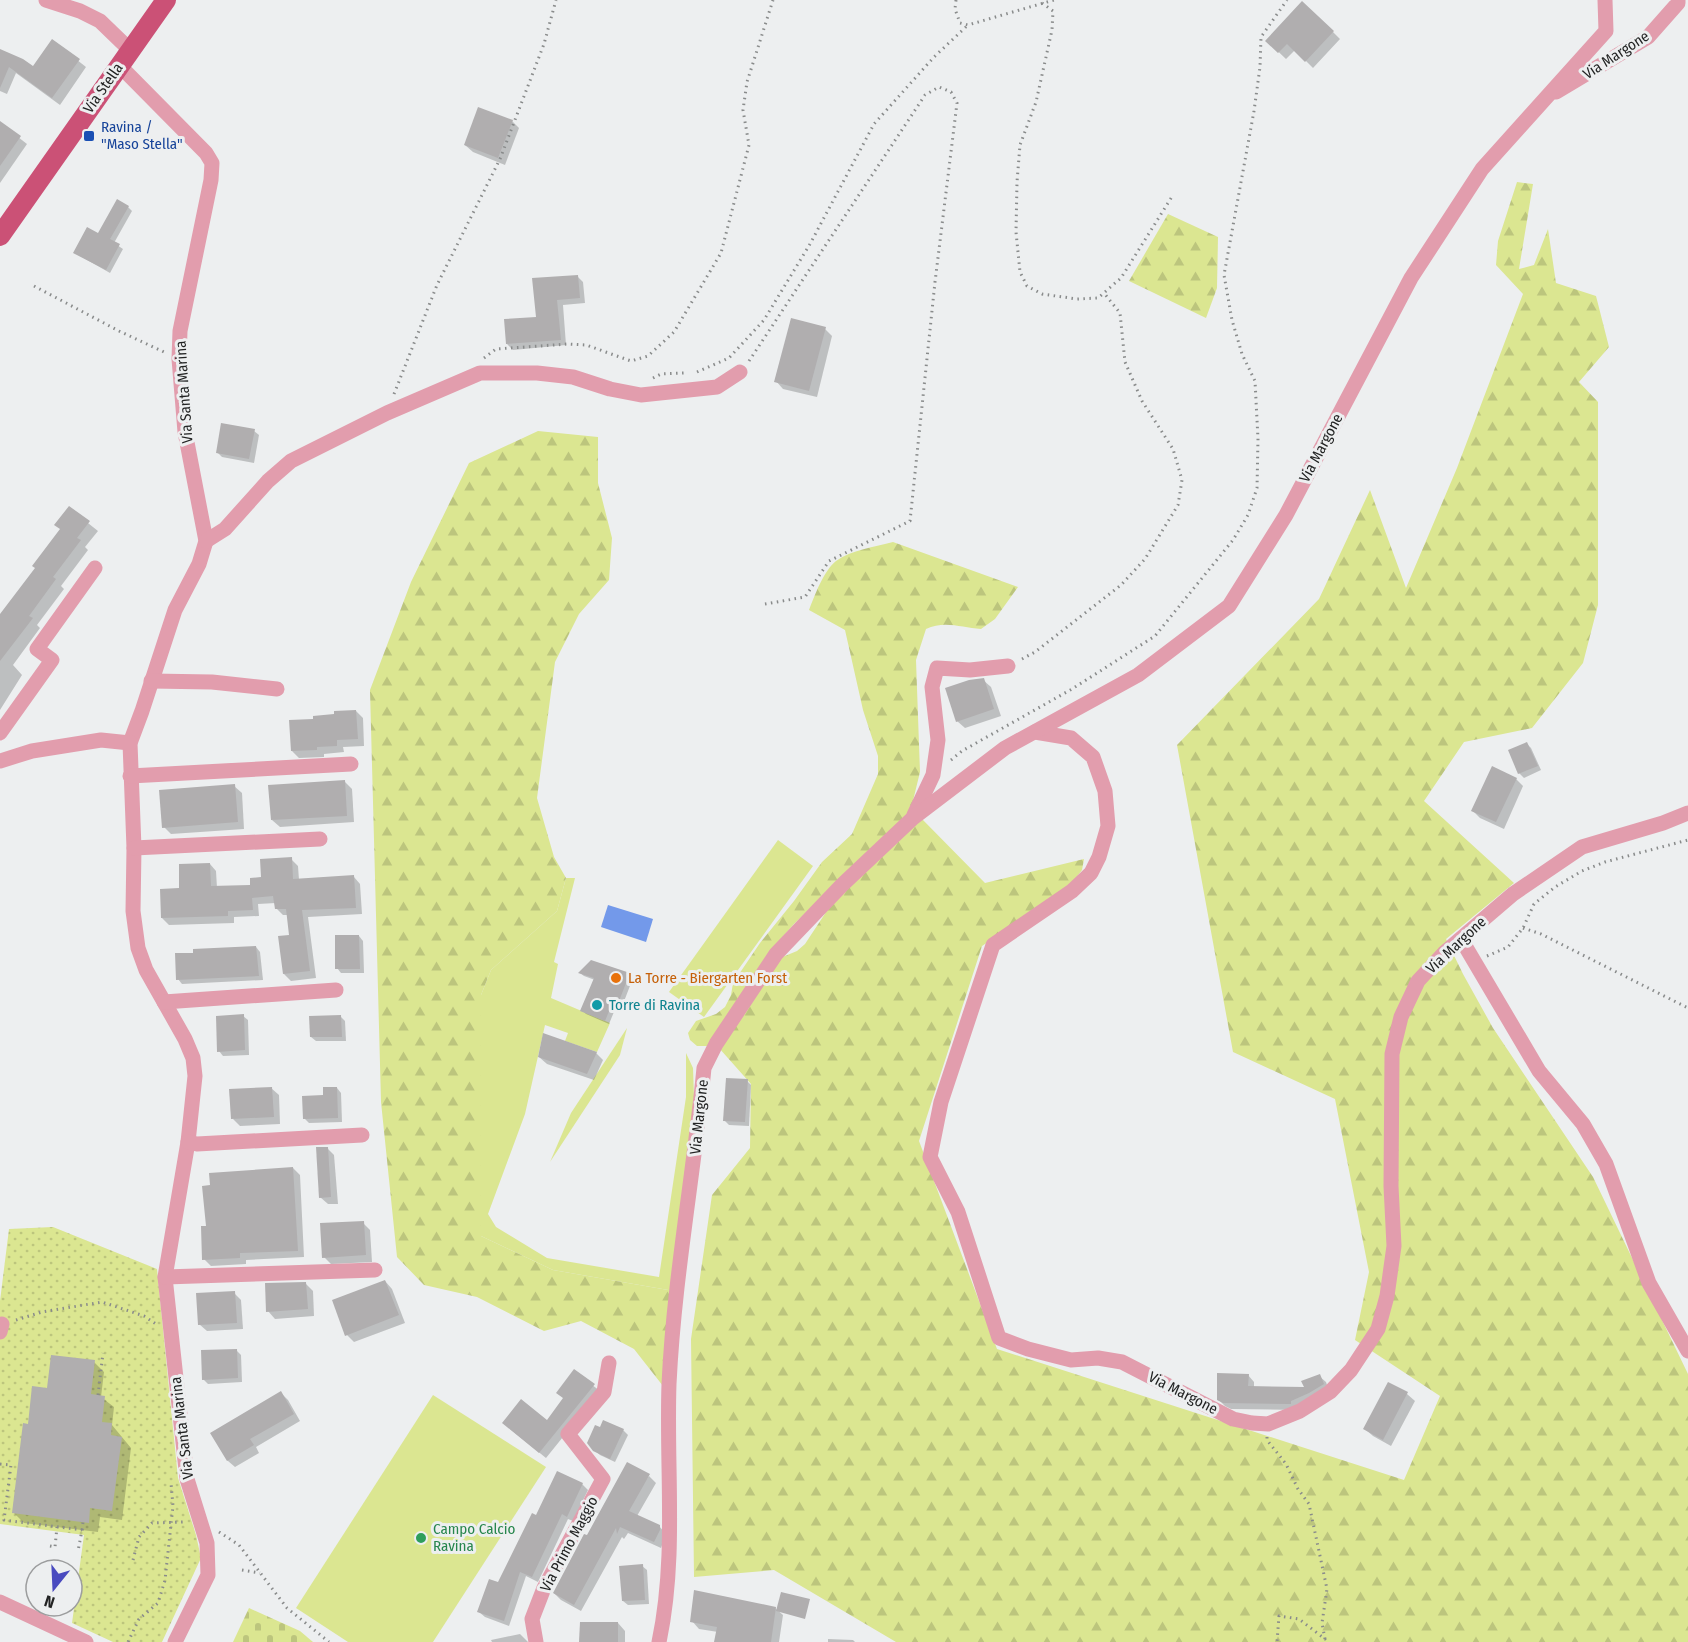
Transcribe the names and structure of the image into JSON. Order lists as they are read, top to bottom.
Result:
{
  "streets": {
    "main road": ["Via Stella"],
    "street": ["Via Margone", "Via Santa Marina", "Via Primo Maggio"]
  },
  "crossings": [
    ["Via Stella", "Via Santa Marina"]
  ],
  "places": {
    "transit": ["Ravina / \"Maso Stella\""],
    "other": ["La Torre - Biergarten Forst", "Torre di Ravina", "Campo Calcio Ravina"]
  },
  "north": "bottom"
}
